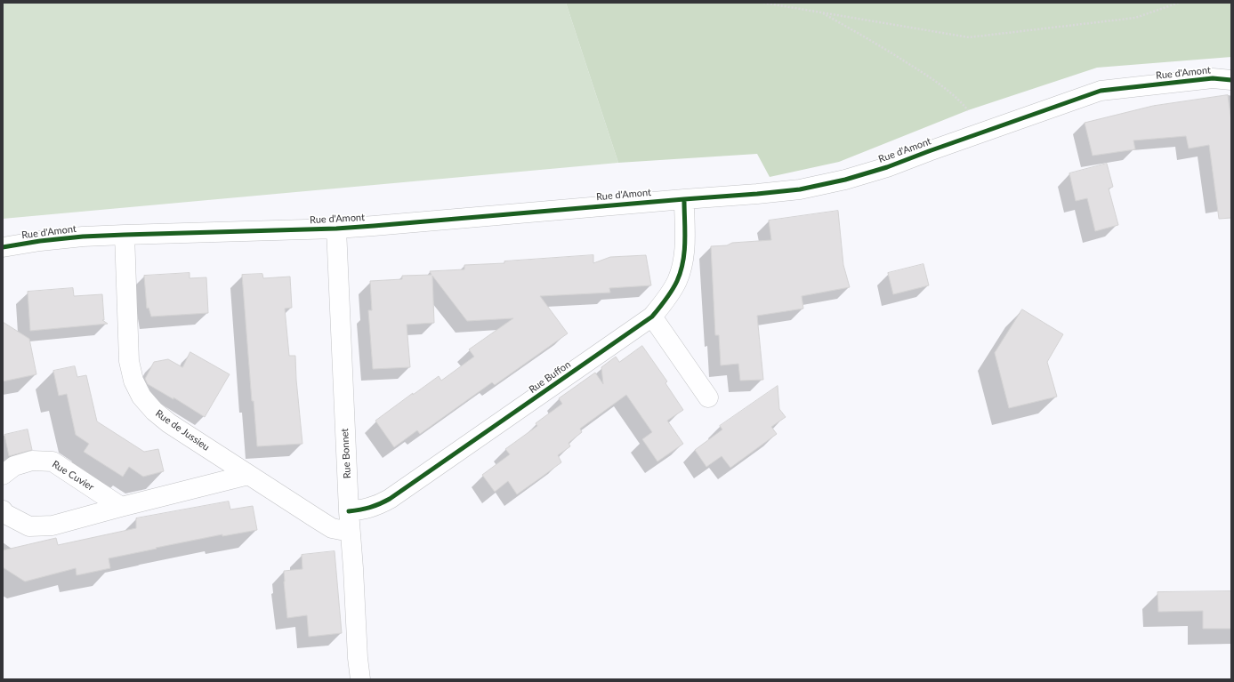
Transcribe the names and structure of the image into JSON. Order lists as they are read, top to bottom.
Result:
{
  "streets": {
    "street": [
      "Rue d'Amont",
      "Rue Buffon",
      "Rue de Jussieu",
      "Rue Bonnet",
      "Rue Cuvier"
    ]
  },
  "crossings": [
    ["Rue d'Amont", "Rue Buffon"],
    ["Rue d'Amont", "Rue de Jussieu"],
    ["Rue d'Amont", "Rue Bonnet"],
    ["Rue Buffon", "Rue Bonnet"],
    ["Rue de Jussieu", "Rue Bonnet"]
  ]
}
